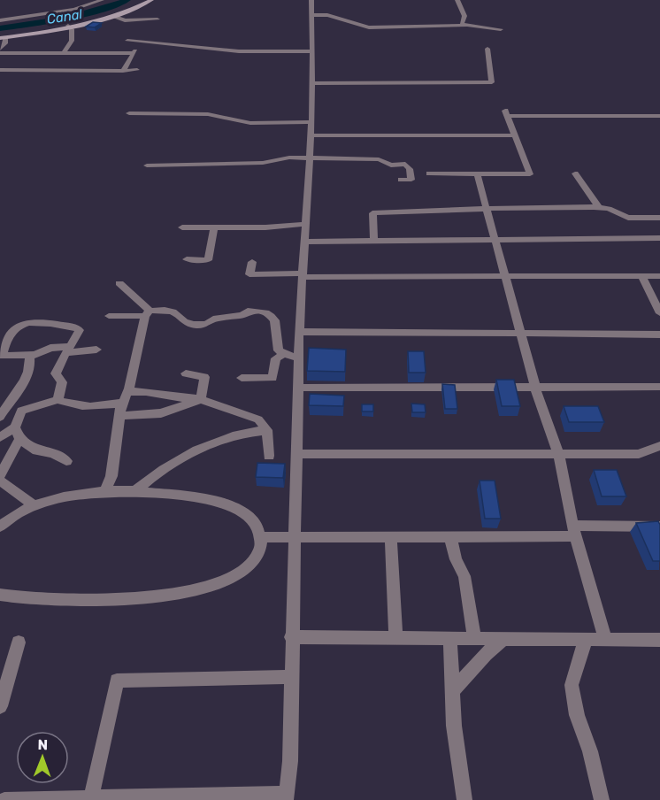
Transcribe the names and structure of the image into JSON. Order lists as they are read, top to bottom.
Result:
{
  "water": ["Canal"],
  "north": "top"
}
